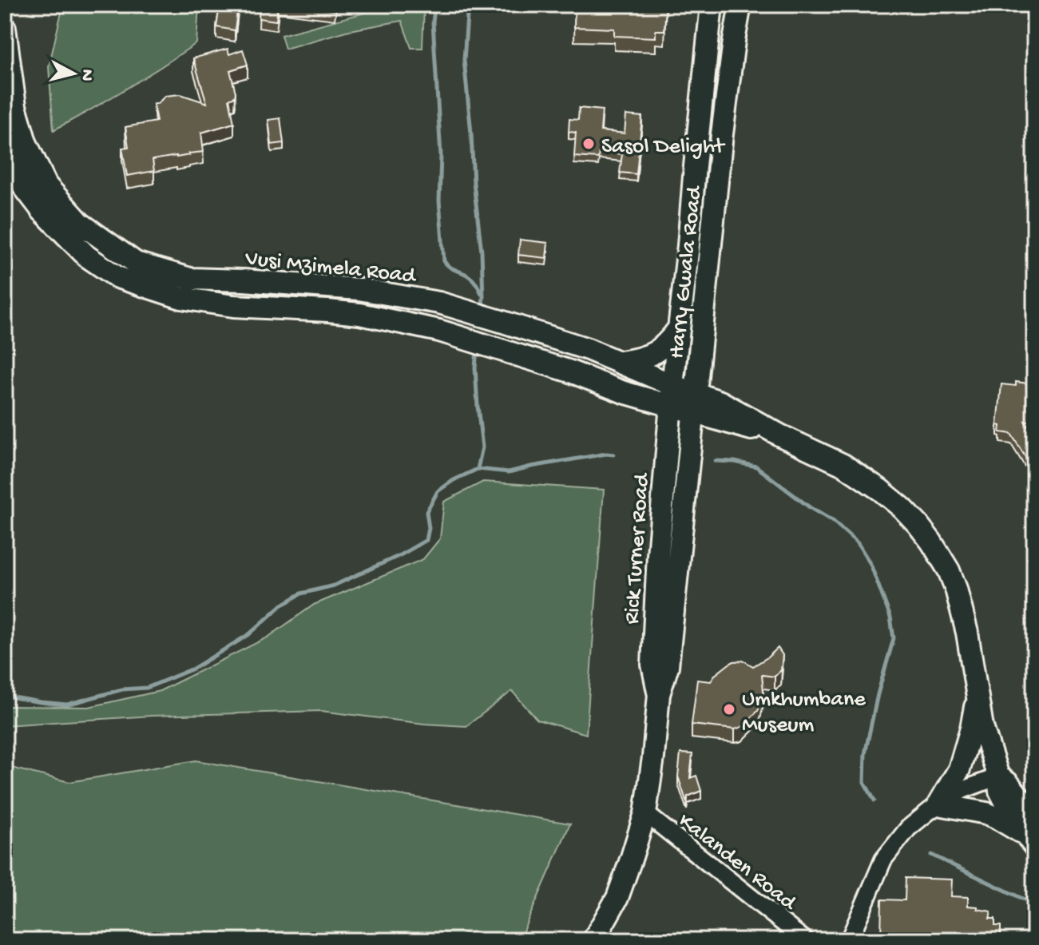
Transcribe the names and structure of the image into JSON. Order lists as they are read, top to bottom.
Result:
{
  "streets": {
    "main road": ["Vusi Mzimela Road", "Harry Gwala Road", "Rick Turner Road"],
    "street": ["Kalanden Road"]
  },
  "crossings": [
    ["Vusi Mzimela Road", "Harry Gwala Road"],
    ["Vusi Mzimela Road", "Rick Turner Road"],
    ["Harry Gwala Road", "Rick Turner Road"],
    ["Rick Turner Road", "Kalanden Road"]
  ],
  "places": ["Sasol Delight", "Umkhumbane Museum"],
  "north": "right"
}
